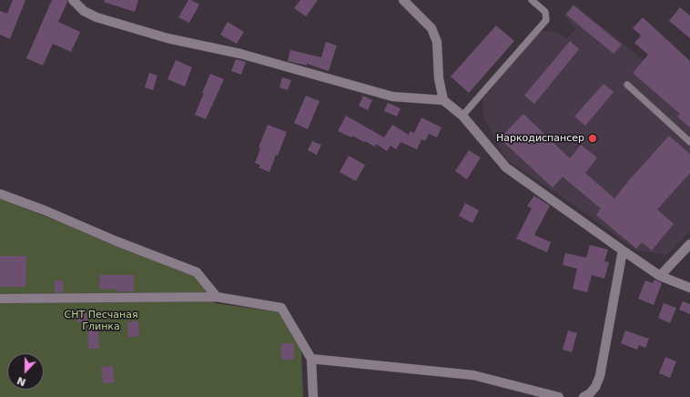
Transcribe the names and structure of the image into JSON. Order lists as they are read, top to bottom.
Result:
{
  "parks": ["СНТ Песчаная Глинка"],
  "places": ["Наркодиспансер"],
  "north": "bottom"
}
